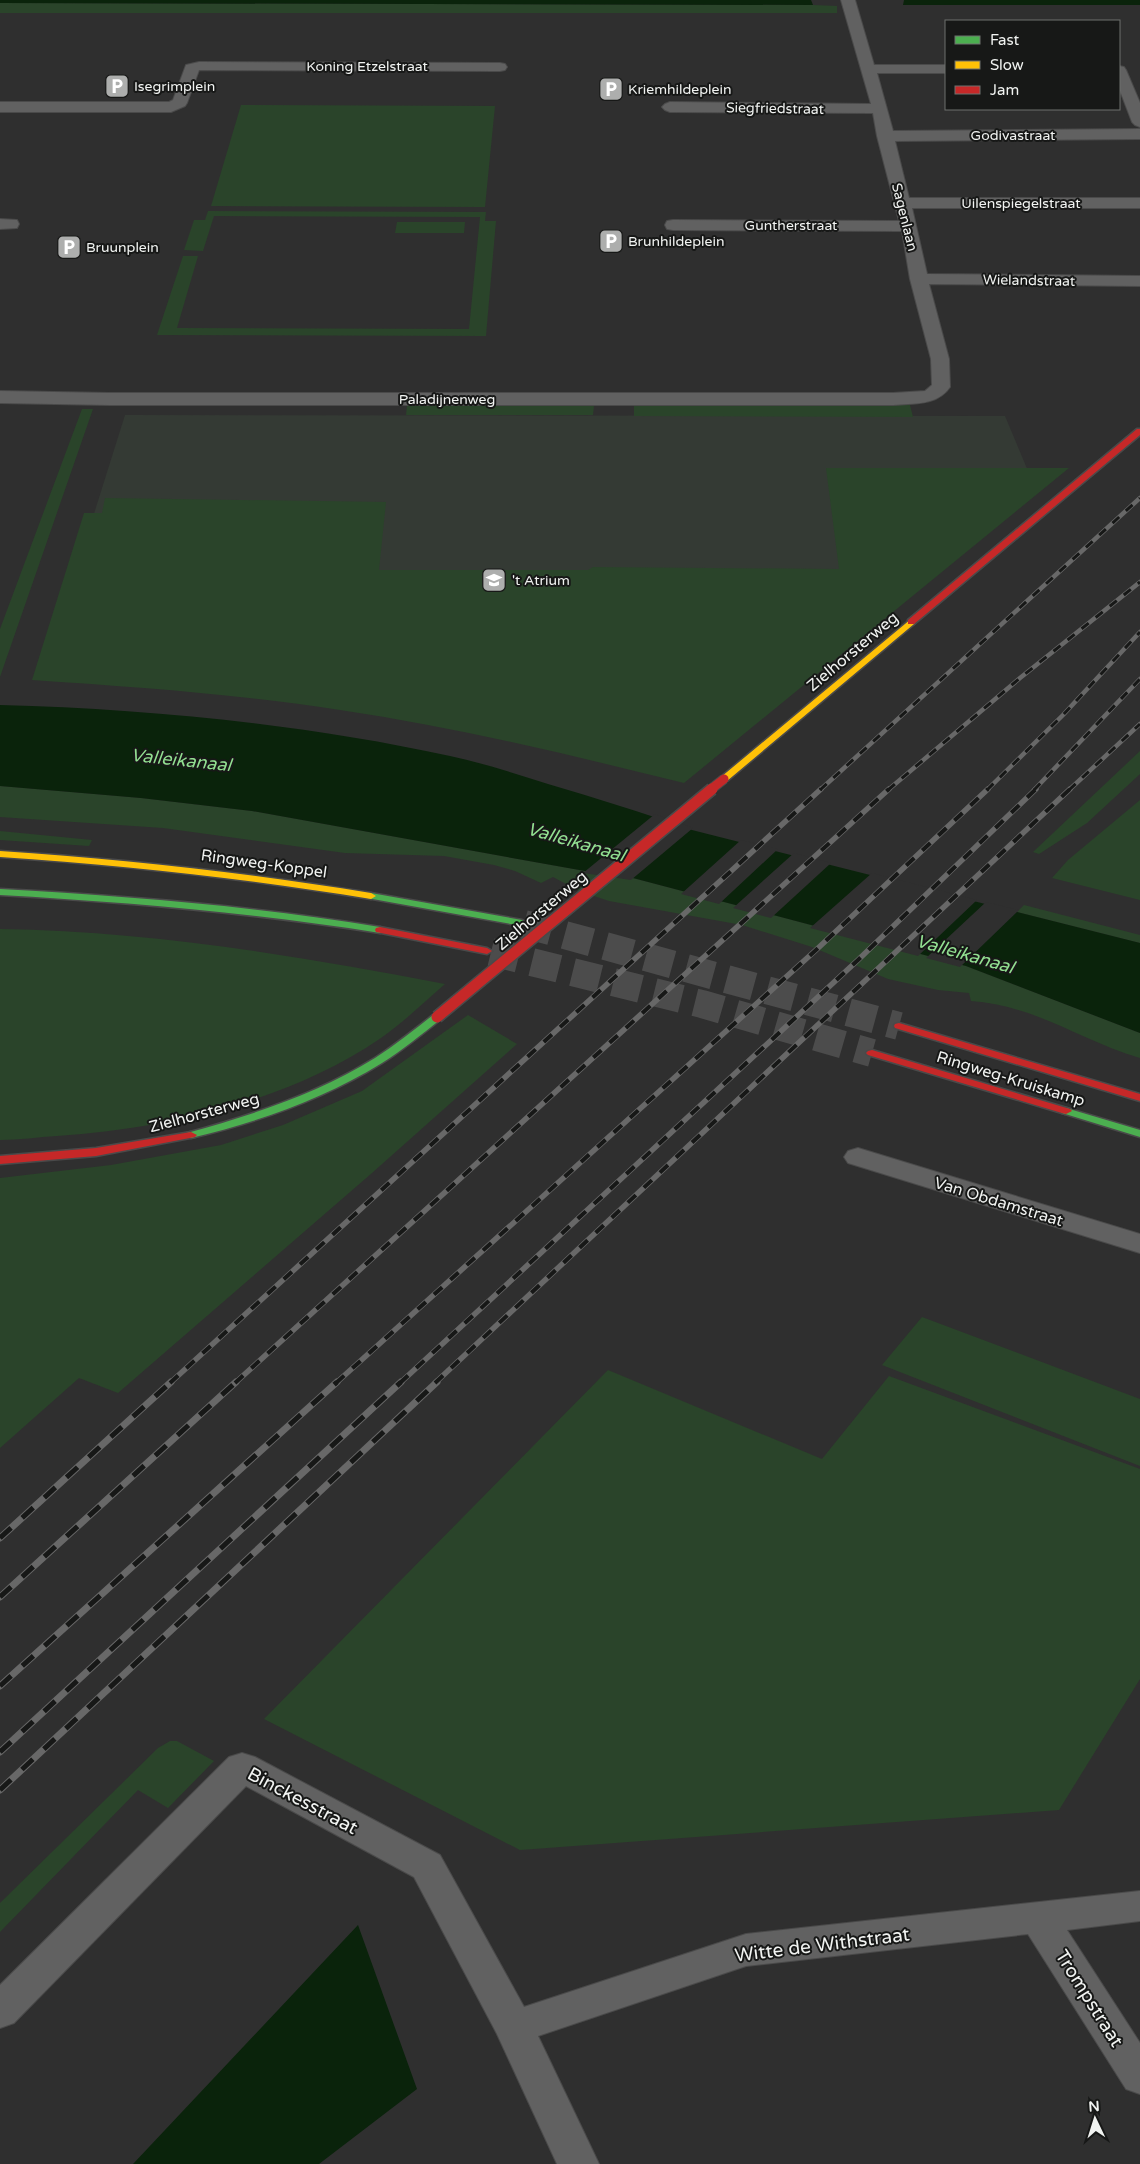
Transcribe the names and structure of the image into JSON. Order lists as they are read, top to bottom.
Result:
{
  "streets": {
    "main road": ["Zielhorsterweg", "Ringweg-Koppel", "Ringweg-Kruiskamp"],
    "street": [
      "Koning Etzelstraat",
      "Siegfriedstraat",
      "Godivastraat",
      "Uilenspiegelstraat",
      "Sagenlaan",
      "Guntherstraat",
      "Wielandstraat",
      "Paladijnenweg",
      "Van Obdamstraat",
      "Binckesstraat",
      "Witte de Withstraat",
      "Trompstraat"
    ]
  },
  "crossings": [
    ["Siegfriedstraat", "Sagenlaan"],
    ["Godivastraat", "Sagenlaan"],
    ["Uilenspiegelstraat", "Sagenlaan"],
    ["Sagenlaan", "Guntherstraat"],
    ["Sagenlaan", "Wielandstraat"],
    ["Sagenlaan", "Paladijnenweg"],
    ["Binckesstraat", "Witte de Withstraat"],
    ["Witte de Withstraat", "Trompstraat"]
  ],
  "water": ["Valleikanaal"],
  "places": {
    "parking": [
      "Isegrimplein",
      "Kriemhildeplein",
      "Brunhildeplein",
      "Bruunplein"
    ],
    "school or university": ["'t Atrium"]
  },
  "legend": ["Fast", "Slow", "Jam"],
  "north": "top"
}
